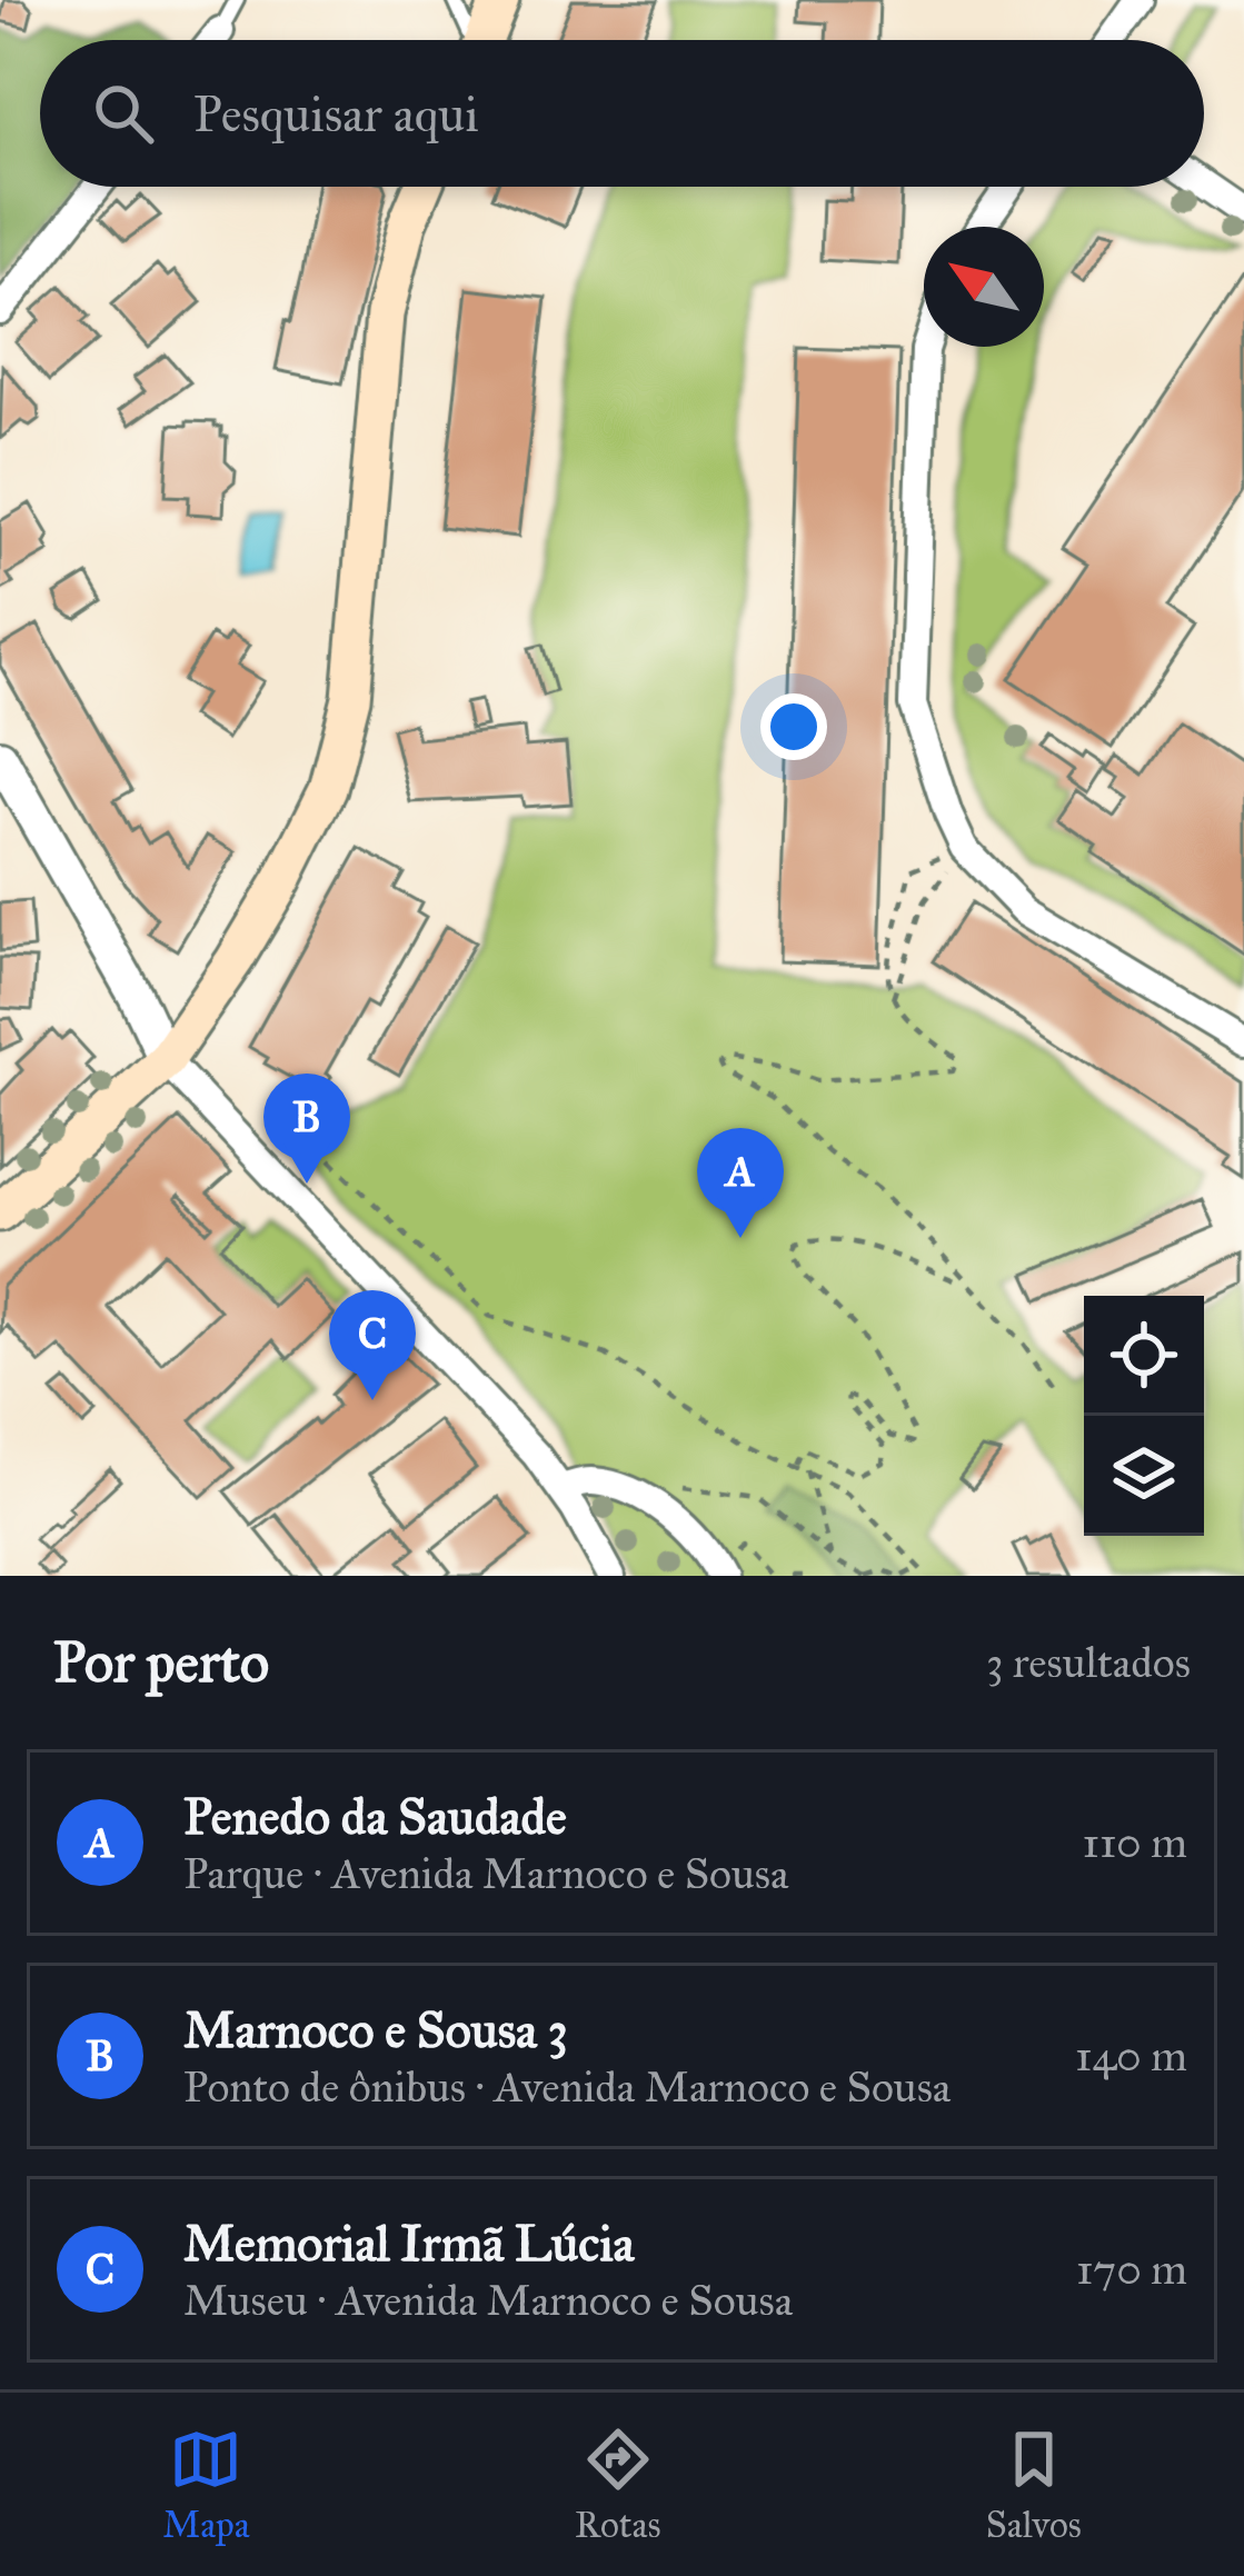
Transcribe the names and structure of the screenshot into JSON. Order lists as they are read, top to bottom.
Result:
{
  "north": "top left",
  "page": {
    "search": "Pesquisar aqui",
    "pins": ["B", "A", "C"],
    "heading": ["Por perto", "3 resultados"],
    "list": [
      {
        "mark": "A",
        "name": "Penedo da Saudade",
        "note": "Parque · Avenida Marnoco e Sousa",
        "value": "110 m"
      },
      {
        "mark": "B",
        "name": "Marnoco e Sousa 3",
        "note": "Ponto de ônibus · Avenida Marnoco e Sousa",
        "value": "140 m"
      },
      {
        "mark": "C",
        "name": "Memorial Irmã Lúcia",
        "note": "Museu · Avenida Marnoco e Sousa",
        "value": "170 m"
      }
    ],
    "nav": ["Mapa", "Rotas", "Salvos"]
  }
}
